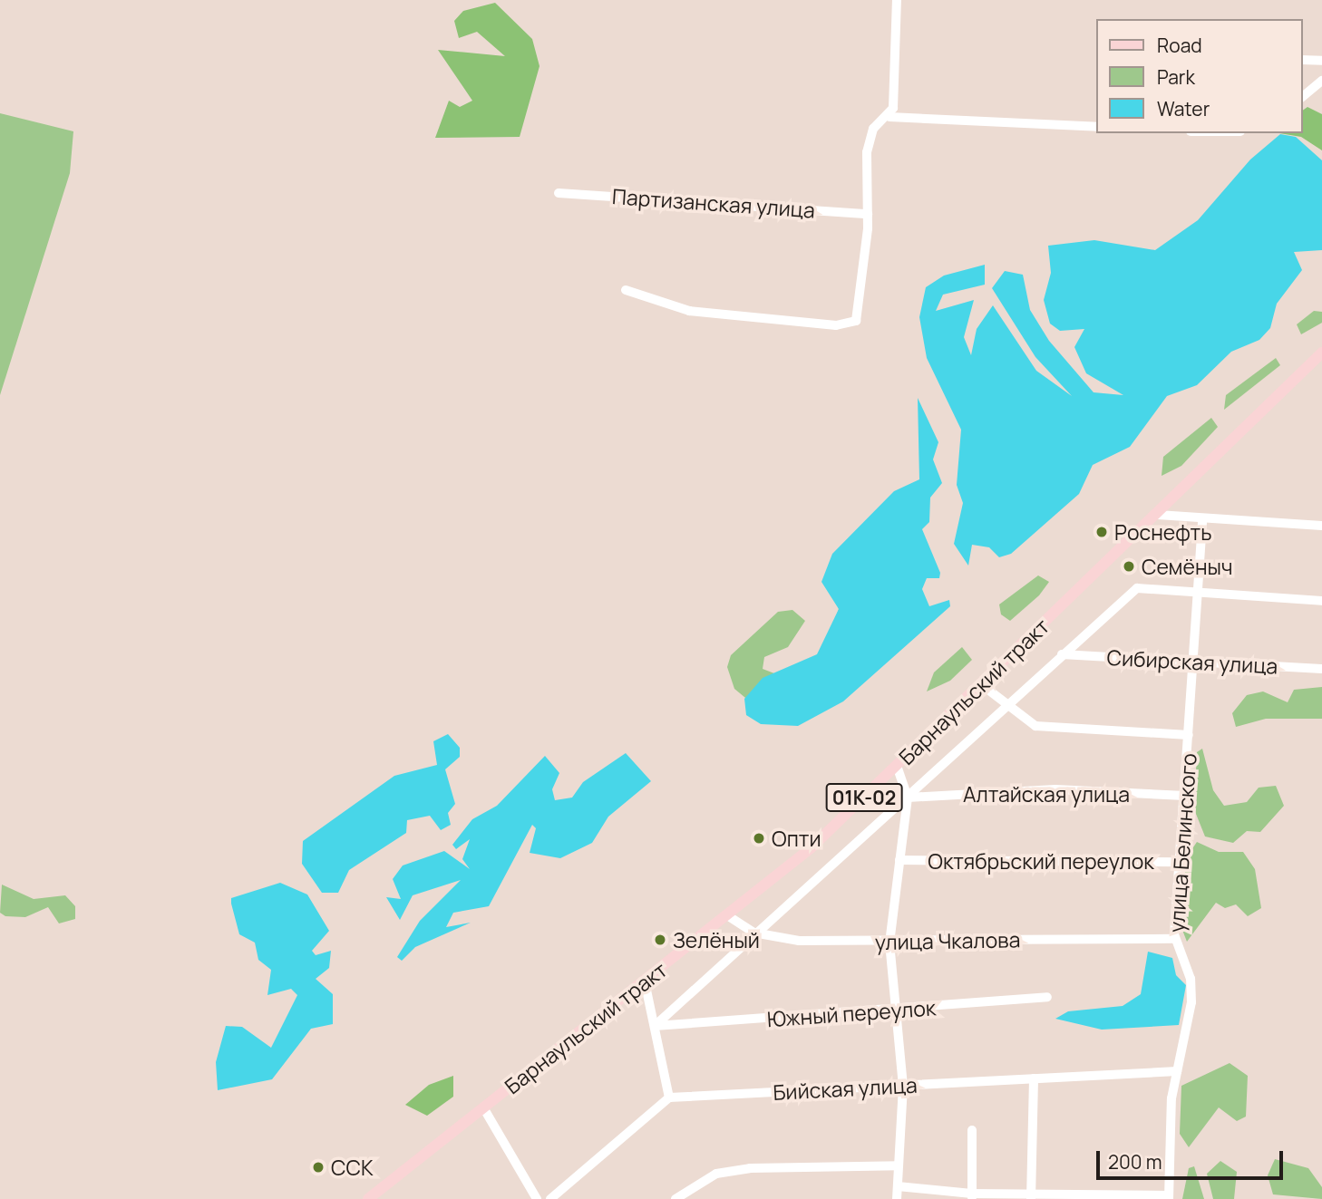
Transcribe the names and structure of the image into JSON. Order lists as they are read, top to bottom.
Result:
{
  "streets": {
    "main road": ["Барнаульский тракт", "01К-02"],
    "street": [
      "Партизанская улица",
      "Сибирская улица",
      "Алтайская улица",
      "улица Белинского",
      "Октябрьский переулок",
      "улица Чкалова",
      "Южный переулок",
      "Бийская улица"
    ]
  },
  "crossings": [
    ["Сибирская улица", "улица Белинского"],
    ["Барнаульский тракт", "улица Чкалова"],
    ["Алтайская улица", "улица Белинского"],
    ["улица Белинского", "Октябрьский переулок"],
    ["улица Белинского", "улица Чкалова"],
    ["улица Белинского", "Бийская улица"]
  ],
  "places": [
    "Роснефть",
    "Семёныч",
    "Опти",
    "Зелёный",
    "ССК"
  ],
  "legend": ["Road", "Park", "Water"],
  "scale_bar": "200 m"
}
